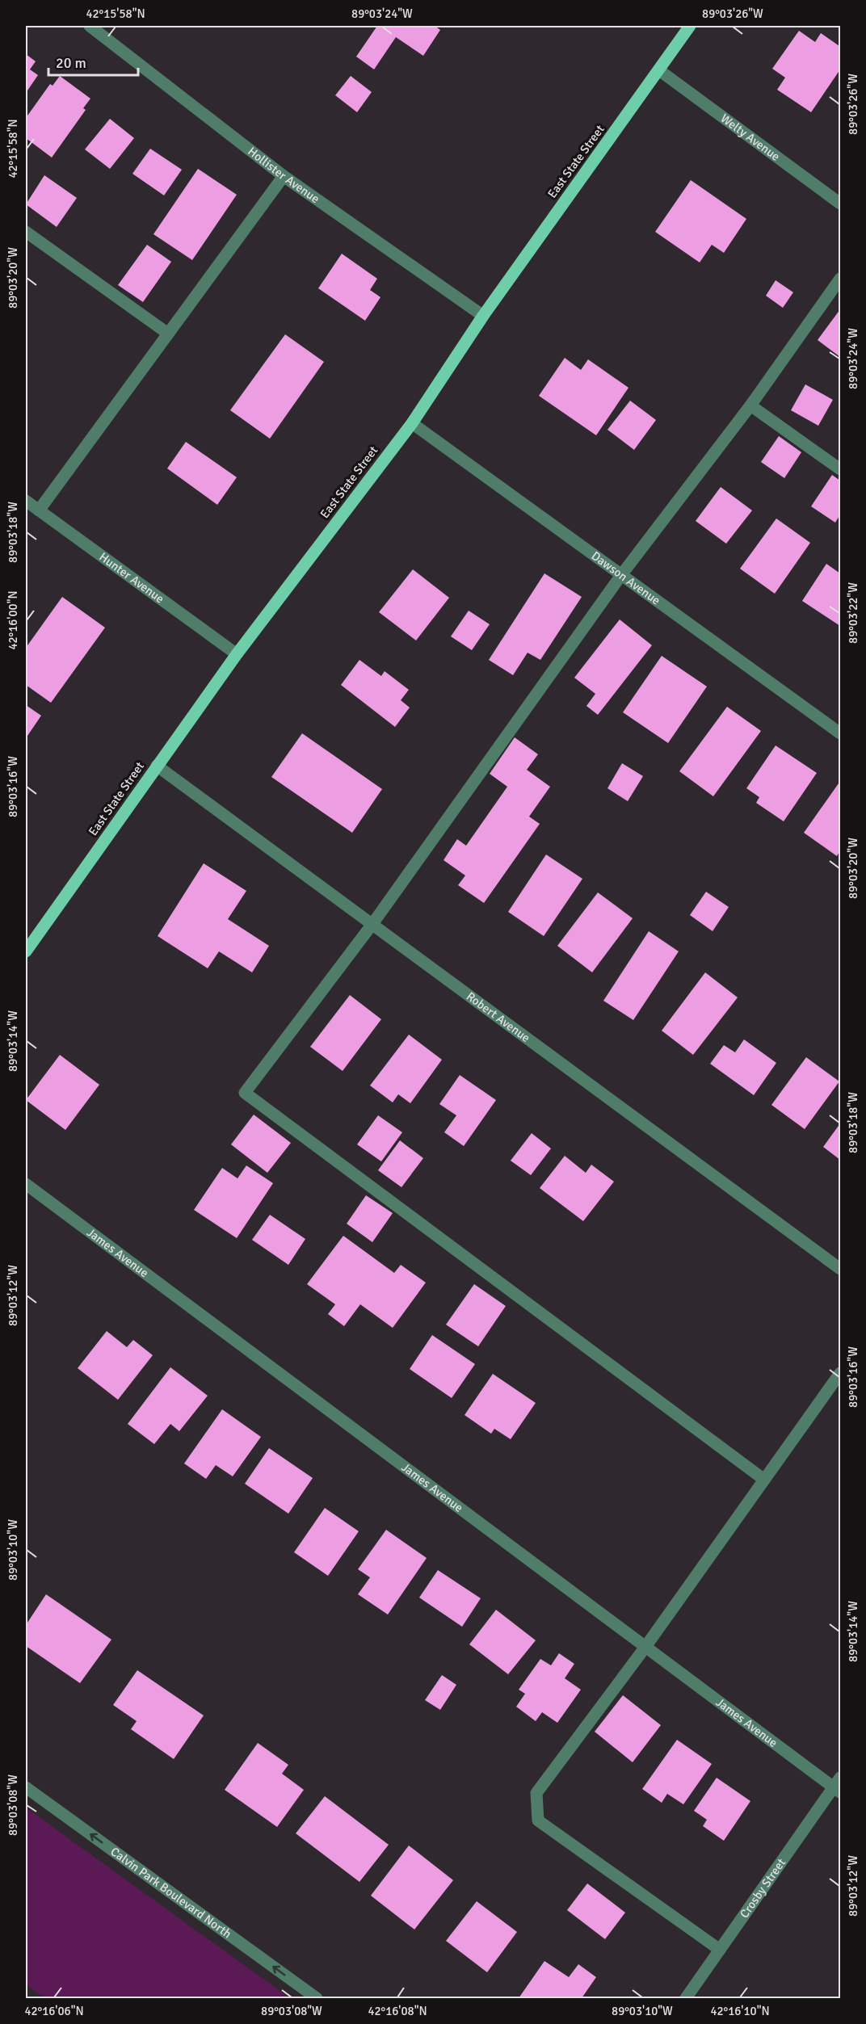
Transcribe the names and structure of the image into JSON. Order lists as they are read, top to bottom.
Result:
{
  "streets": {
    "main road": ["East State Street"],
    "street": [
      "Welty Avenue",
      "Hollister Avenue",
      "Hunter Avenue",
      "Dawson Avenue",
      "Robert Avenue",
      "James Avenue",
      "Crosby Street",
      "Calvin Park Boulevard North"
    ]
  },
  "crossings": [
    ["Welty Avenue", "East State Street"],
    ["East State Street", "Hollister Avenue"],
    ["East State Street", "Hunter Avenue"],
    ["East State Street", "Dawson Avenue"],
    ["East State Street", "Robert Avenue"],
    ["James Avenue", "Crosby Street"]
  ],
  "one_way": ["Calvin Park Boulevard North"],
  "scale_bar": "20 m",
  "coordinates": [
    "42°15'58\"N",
    "89°03'24\"W",
    "89°03'26\"W",
    "89°03'20\"W",
    "89°03'18\"W",
    "89°03'22\"W",
    "42°16'00\"N",
    "89°03'16\"W",
    "89°03'14\"W",
    "89°03'12\"W",
    "89°03'10\"W",
    "89°03'08\"W",
    "42°16'06\"N",
    "42°16'08\"N",
    "42°16'10\"N"
  ]
}
